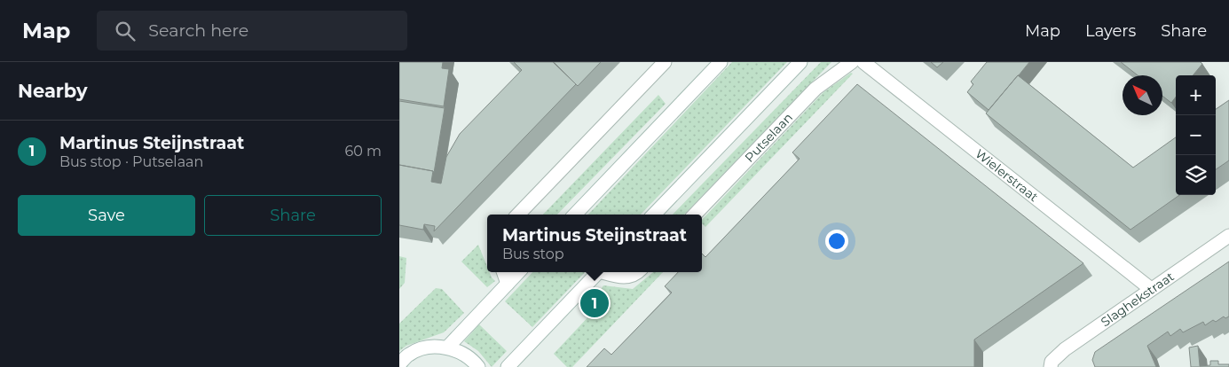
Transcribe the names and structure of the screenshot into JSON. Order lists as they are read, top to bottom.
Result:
{
  "streets": {
    "street": ["Putselaan", "Wielerstraat", "Slaghekstraat"]
  },
  "crossings": [
    ["Wielerstraat", "Slaghekstraat"]
  ],
  "north": "top left",
  "page": {
    "header": "Map",
    "search": "Search here",
    "nav": ["Map", "Layers", "Share"],
    "heading": "Nearby",
    "map_buttons": ["+", "−"],
    "list": [
      {
        "mark": "1",
        "name": "Martinus Steijnstraat",
        "note": "Bus stop · Putselaan",
        "value": "60 m"
      }
    ],
    "buttons": ["Save", "Share"],
    "popup": ["Martinus Steijnstraat", "Bus stop"],
    "pins": "1"
  }
}
